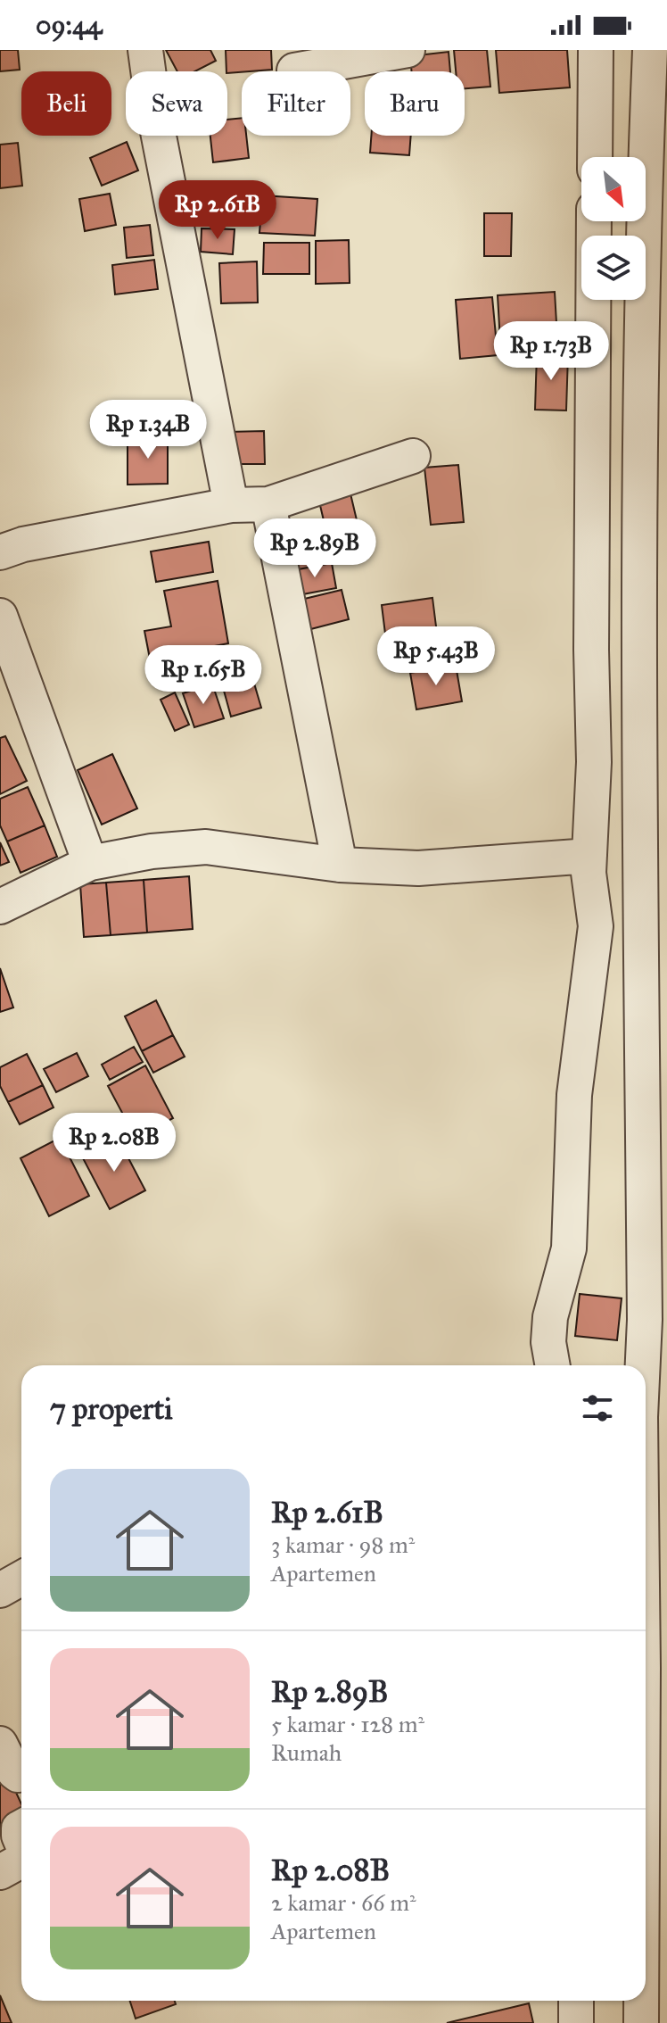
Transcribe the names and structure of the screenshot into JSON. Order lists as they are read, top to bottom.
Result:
{
  "north": "bottom right",
  "page": {
    "status": "09:44",
    "chip": [
      "Beli",
      "Sewa",
      "Filter",
      "Baru"
    ],
    "price": [
      "Rp 2.61B",
      "Rp 1.73B",
      "Rp 1.34B",
      "Rp 2.89B",
      "Rp 5.43B",
      "Rp 1.65B",
      "Rp 2.08B"
    ],
    "heading": "7 properti",
    "list": [
      {
        "name": "Rp 2.61B",
        "note": "3 kamar · 98 m² · Apartemen"
      },
      {
        "name": "Rp 2.89B",
        "note": "5 kamar · 128 m² · Rumah"
      },
      {
        "name": "Rp 2.08B",
        "note": "2 kamar · 66 m² · Apartemen"
      }
    ]
  }
}
